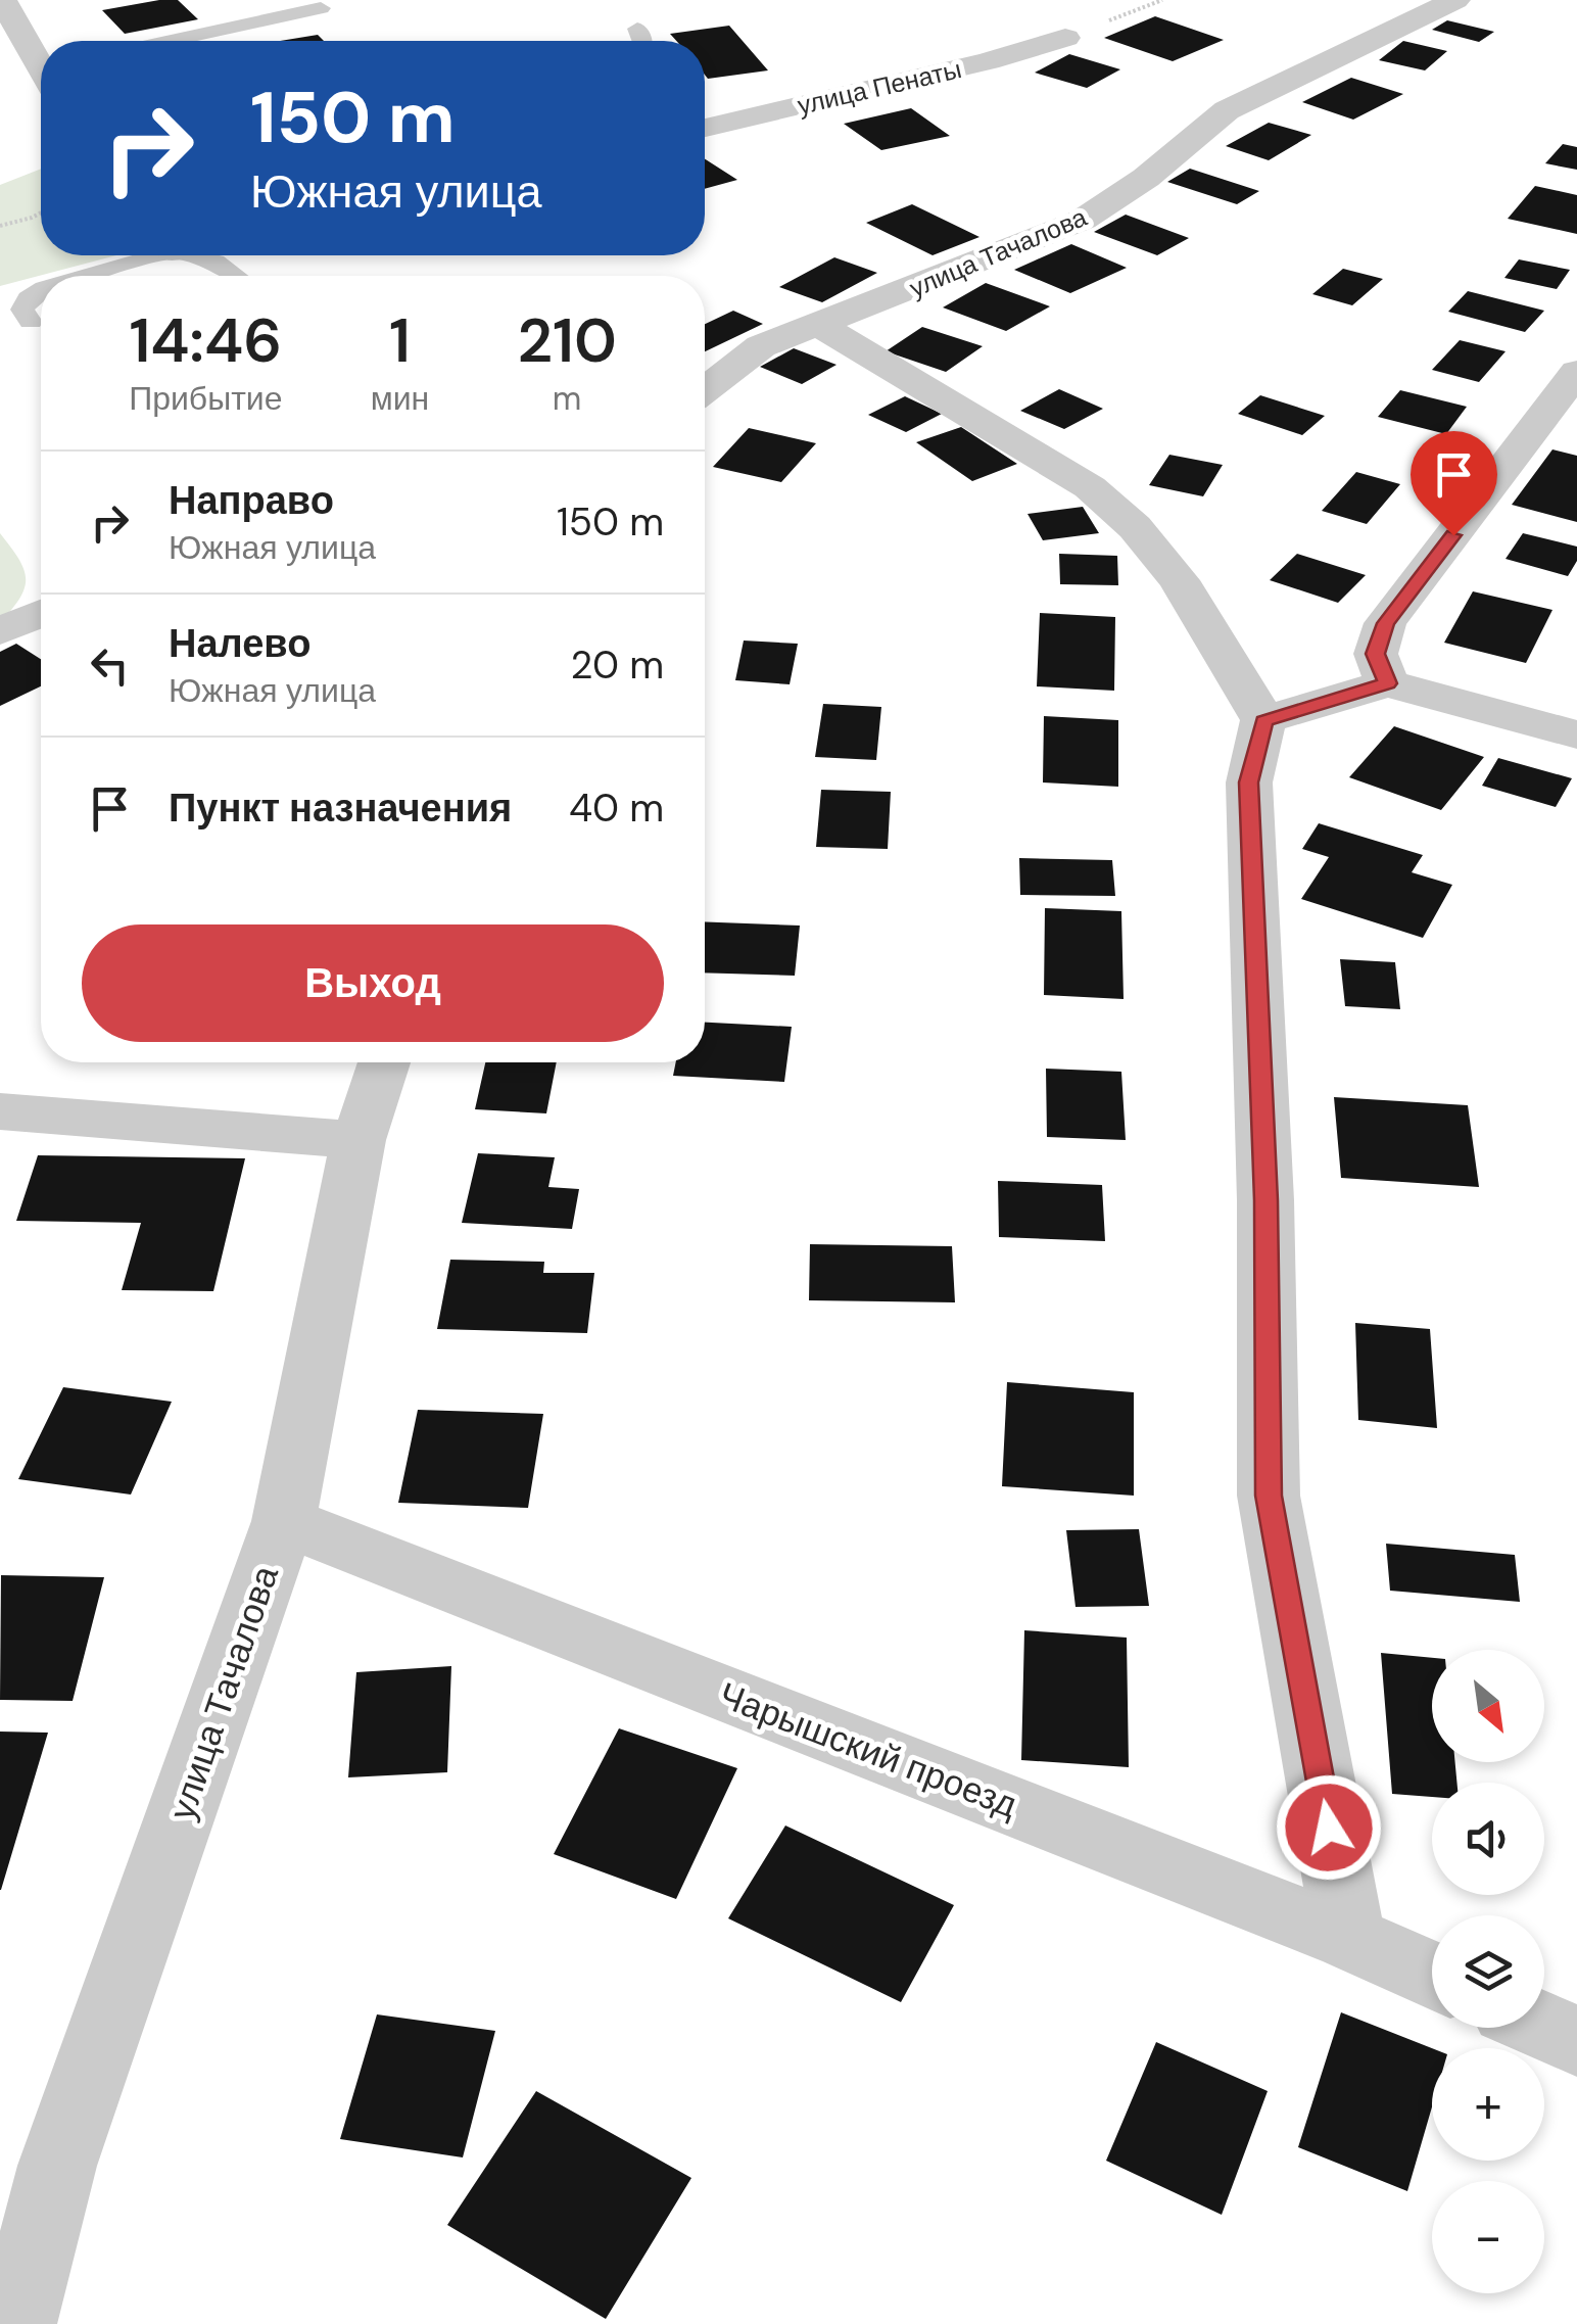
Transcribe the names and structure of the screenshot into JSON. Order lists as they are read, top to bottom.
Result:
{
  "streets": {
    "street": ["улица Пенаты", "улица Тачалова", "Чарышский проезд"]
  },
  "crossings": [
    ["улица Тачалова", "Чарышский проезд"]
  ],
  "north": "bottom right",
  "page": {
    "turn": ["150 m", "Южная улица"],
    "eta": [
      "14:46",
      "Прибытие",
      "1",
      "мин",
      "210",
      "m"
    ],
    "list": [
      {
        "name": "Направо",
        "note": "Южная улица",
        "value": "150 m"
      },
      {
        "name": "Налево",
        "note": "Южная улица",
        "value": "20 m"
      },
      {
        "name": "Пункт назначения",
        "value": "40 m"
      }
    ],
    "buttons": "Выход",
    "map_buttons": ["+", "−"]
  }
}
